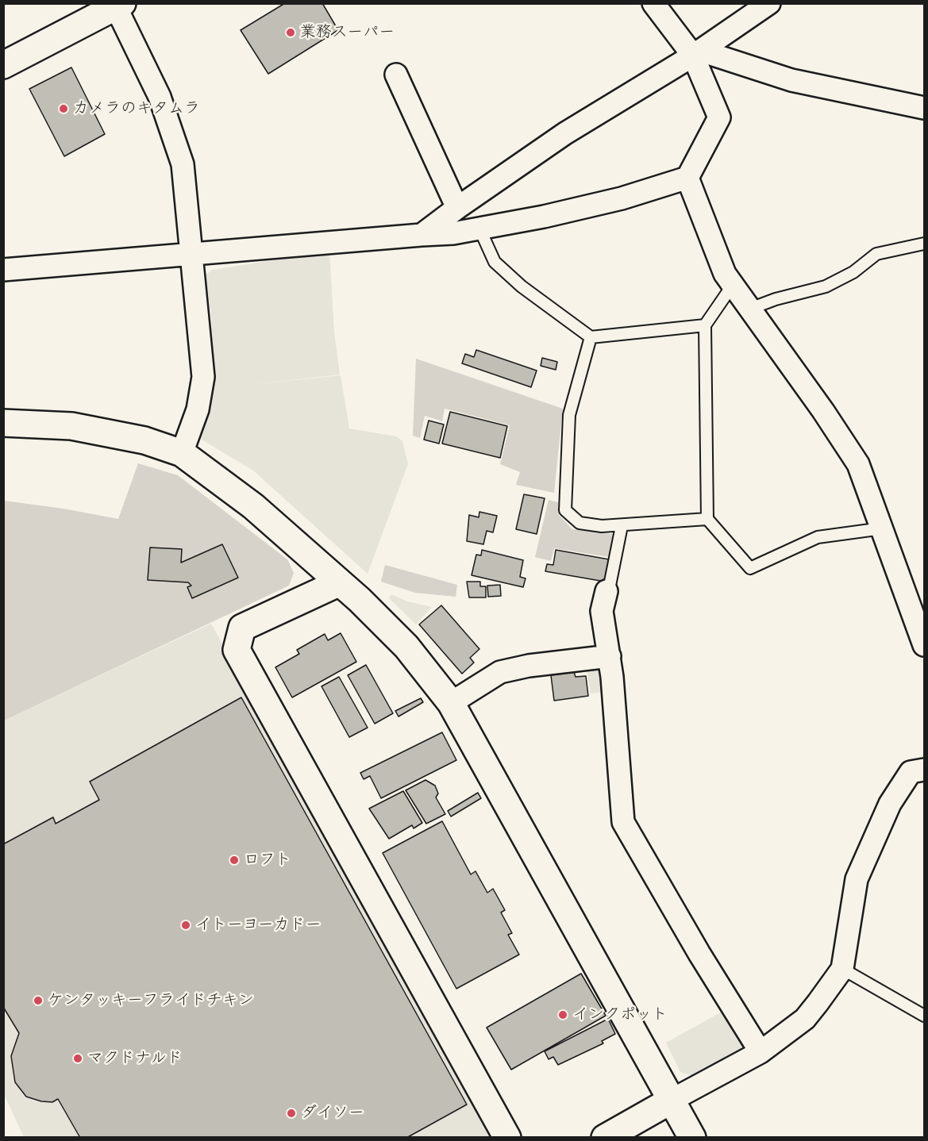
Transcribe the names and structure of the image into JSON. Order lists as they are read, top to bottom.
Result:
{
  "places": [
    "業務スーパー",
    "カメラのキタムラ",
    "ロフト",
    "イトーヨーカドー",
    "ケンタッキーフライドチキン",
    "インクポット",
    "マクドナルド",
    "ダイソー"
  ]
}
